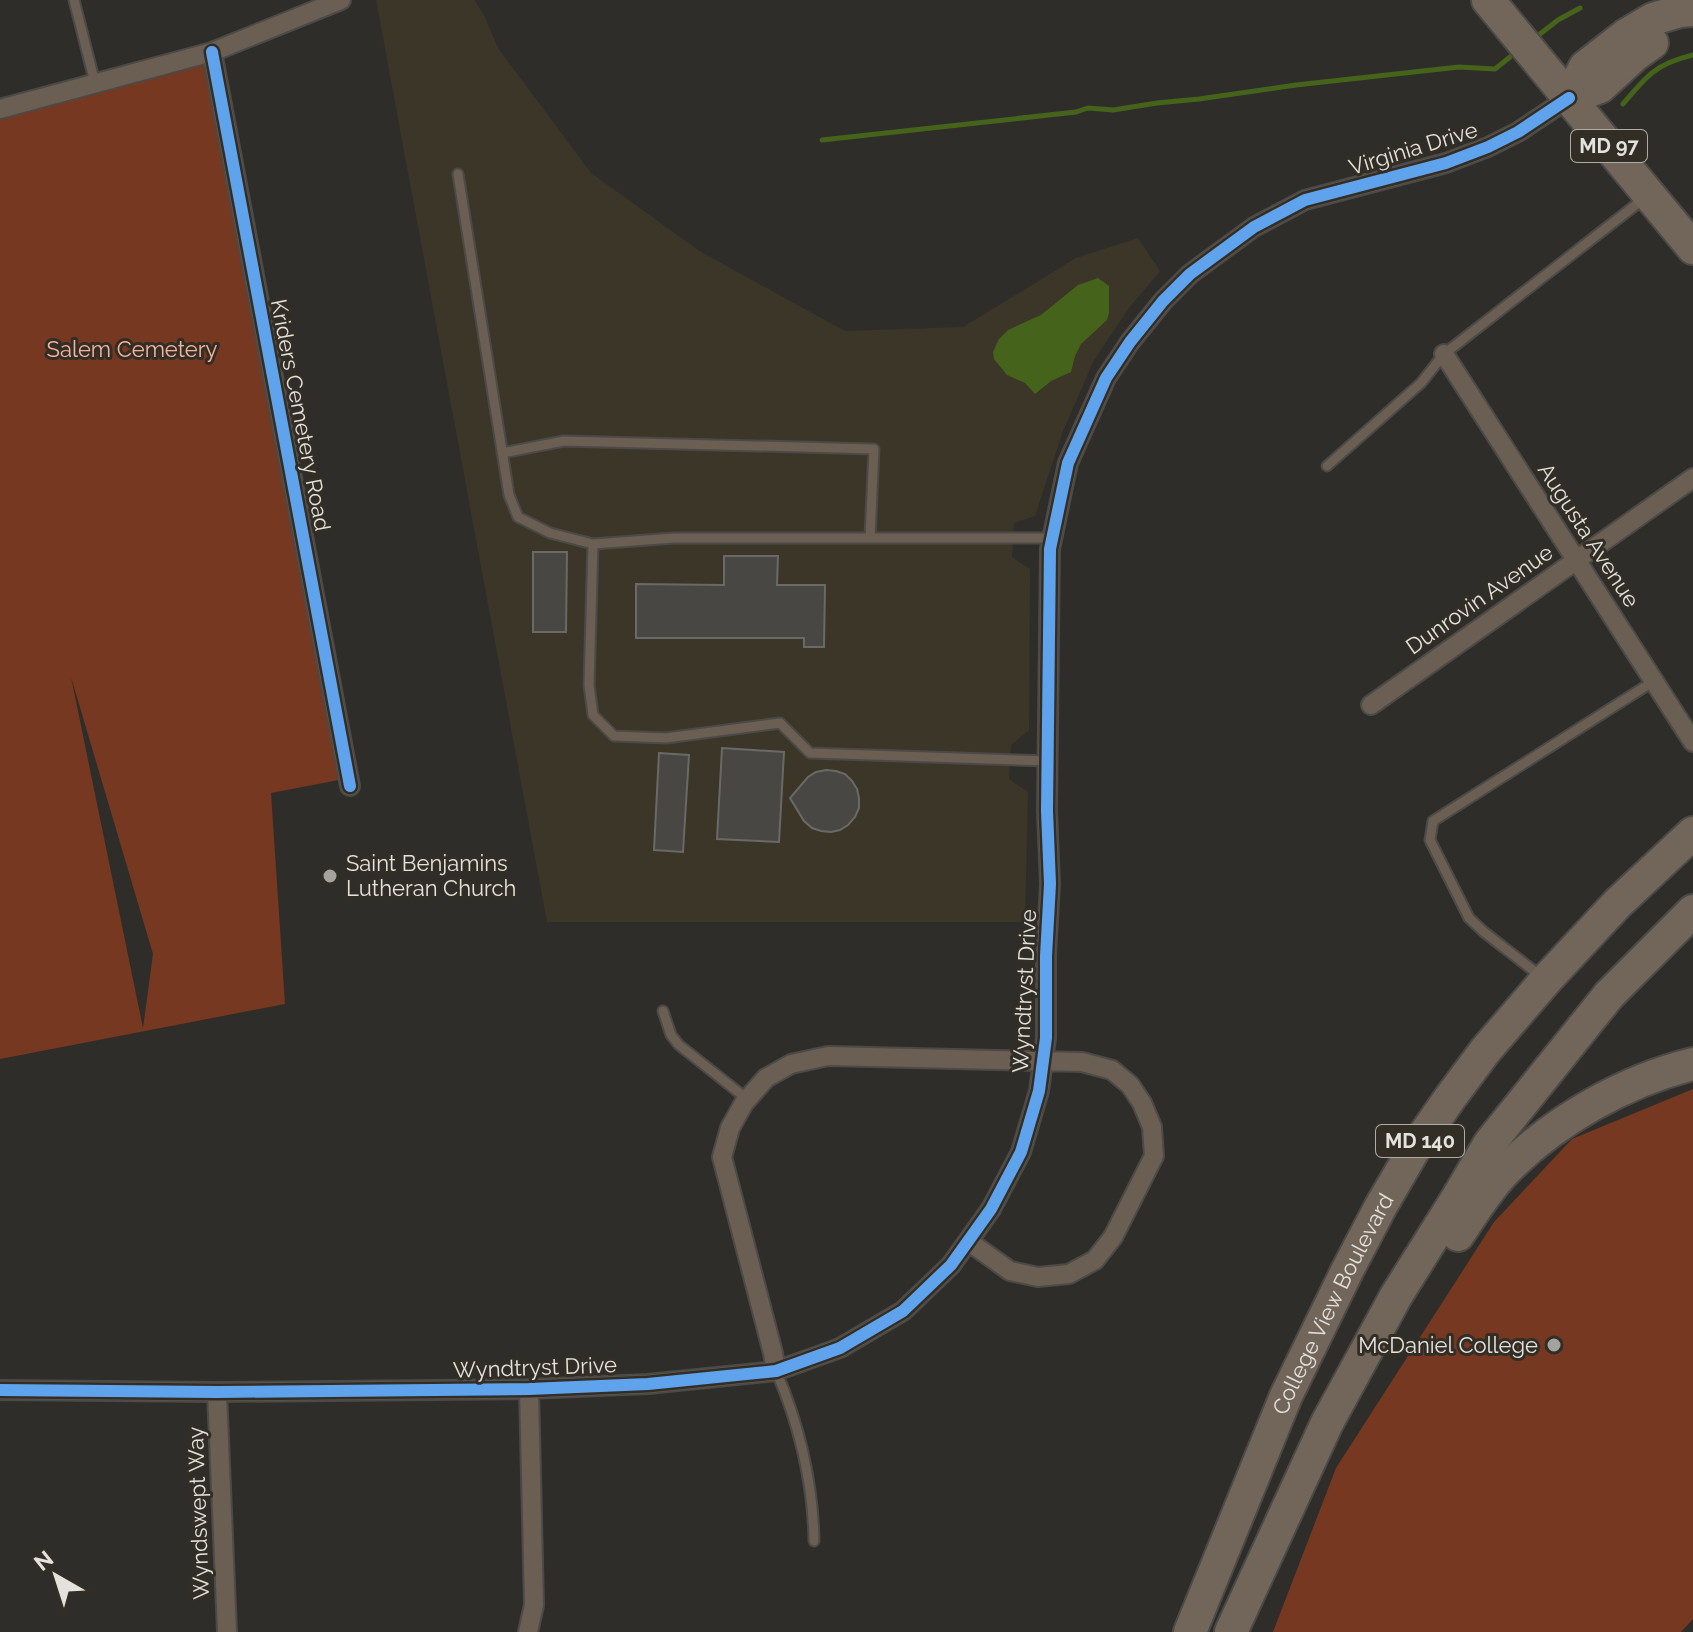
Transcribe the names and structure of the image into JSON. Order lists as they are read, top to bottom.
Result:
{
  "streets": {
    "highway": ["MD 97", "MD 140", "College View Boulevard"],
    "street": [
      "Virginia Drive",
      "Kriders Cemetery Road",
      "Augusta Avenue",
      "Dunrovin Avenue",
      "Wyndtryst Drive",
      "Wyndswept Way"
    ]
  },
  "crossings": [
    ["MD 97", "Virginia Drive"],
    ["Virginia Drive", "Wyndtryst Drive"],
    ["Augusta Avenue", "Dunrovin Avenue"],
    ["Wyndtryst Drive", "Wyndswept Way"]
  ],
  "parks": ["Salem Cemetery"],
  "places": ["Saint Benjamins Lutheran Church", "McDaniel College"],
  "north": "top left"
}
